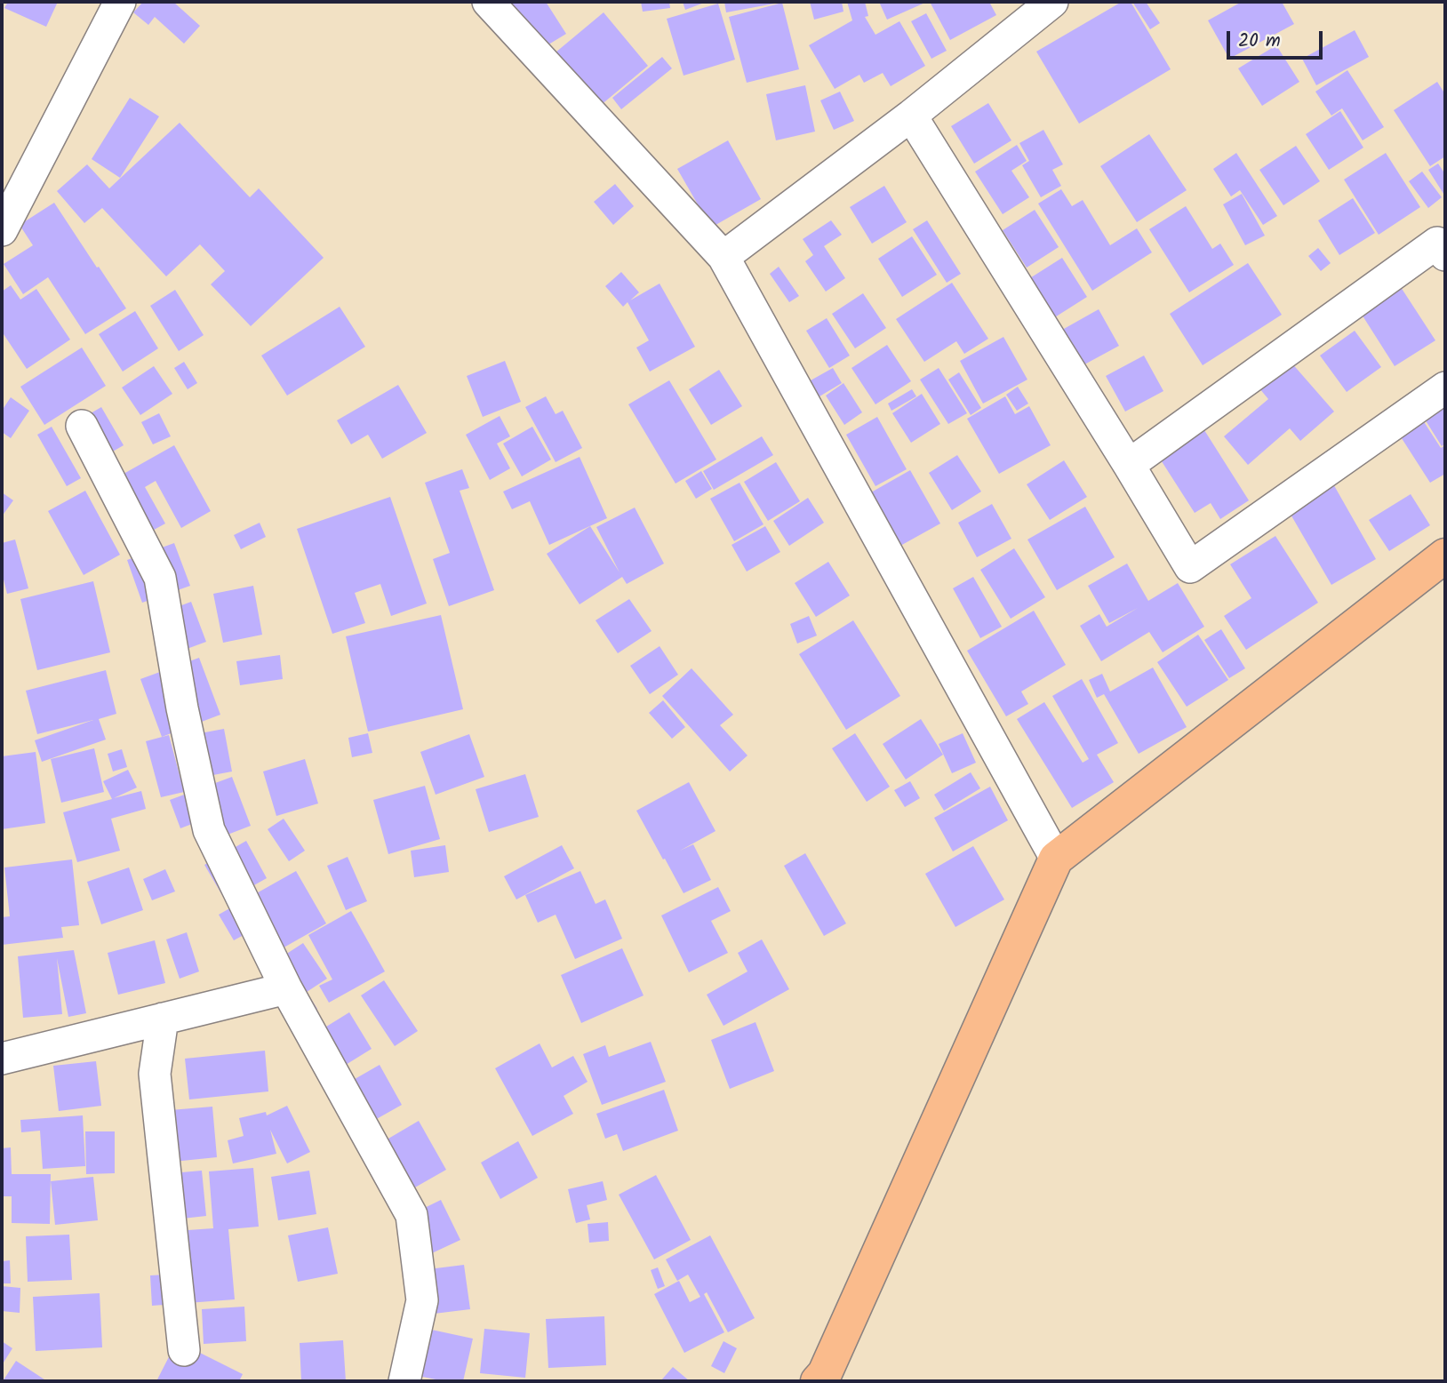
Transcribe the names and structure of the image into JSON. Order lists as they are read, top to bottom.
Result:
{
  "scale_bar": "20 m"
}
